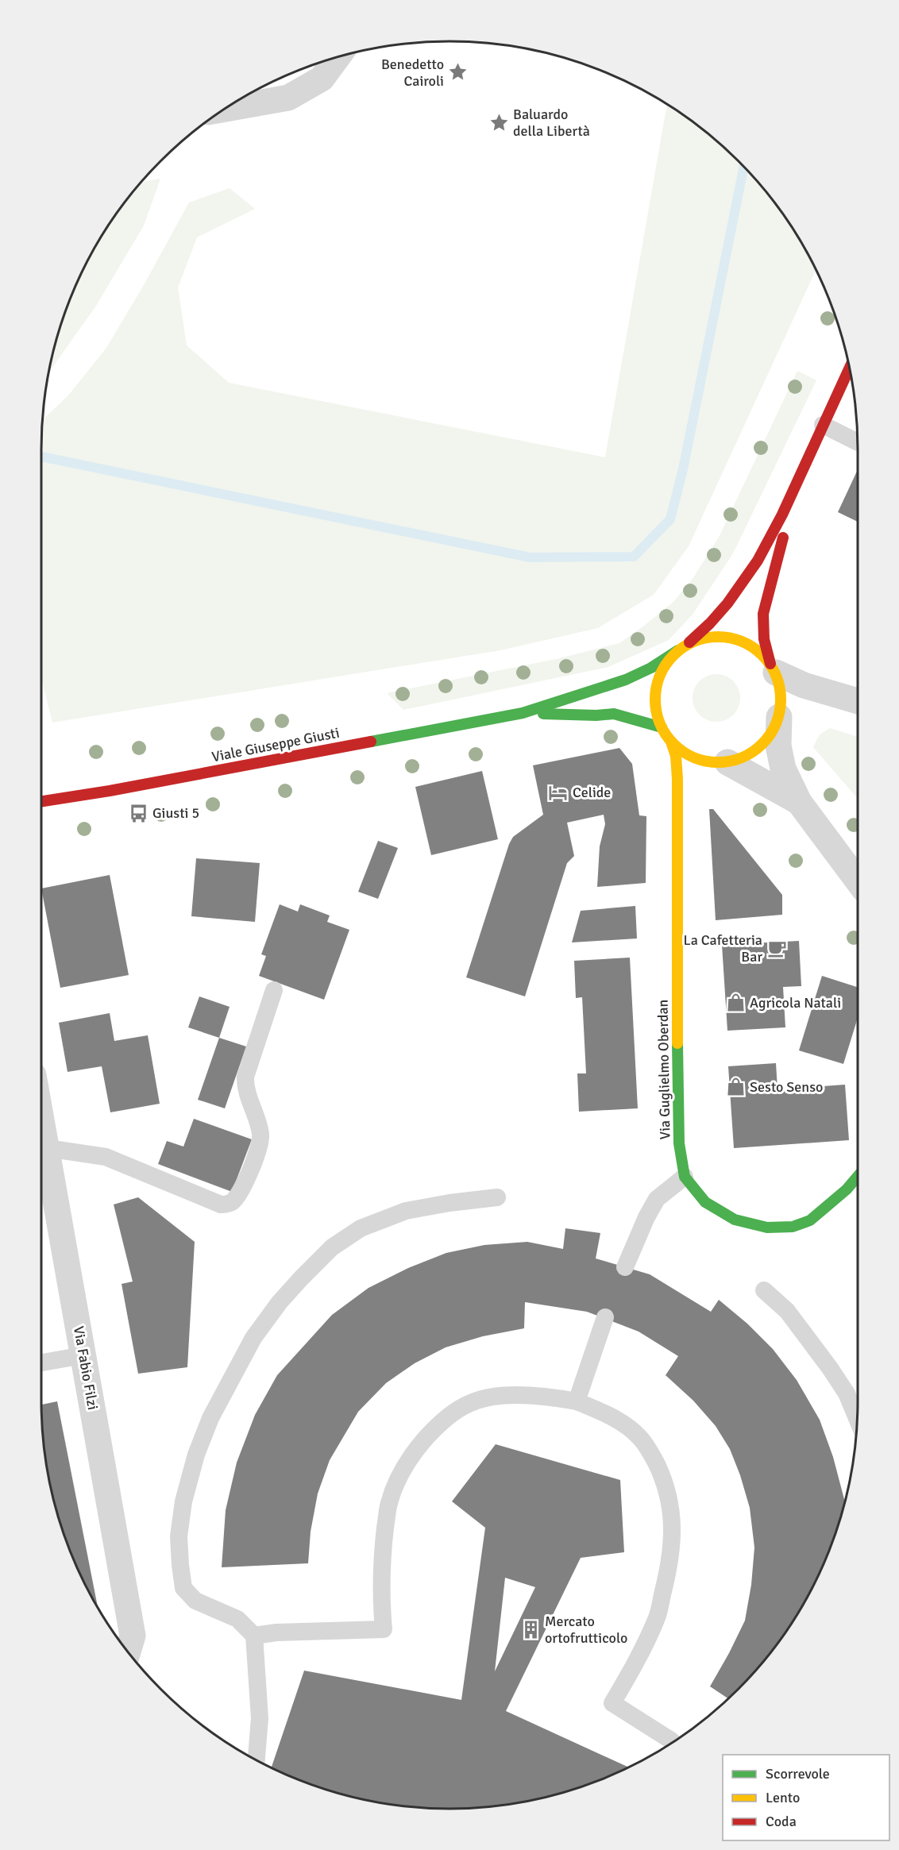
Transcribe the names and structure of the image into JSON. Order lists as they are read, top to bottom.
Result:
{
  "streets": {
    "main road": ["Viale Giuseppe Giusti", "Via Guglielmo Oberdan"],
    "street": ["Via Fabio Filzi"]
  },
  "crossings": [
    ["Viale Giuseppe Giusti", "Via Guglielmo Oberdan"]
  ],
  "places": {
    "place": ["Benedetto Cairoli", "Baluardo della Libertà"],
    "hotel": ["Celide"],
    "bus stop": ["Giusti 5"],
    "cafe": ["La Cafetteria Bar"],
    "shop": ["Agricola Natali", "Sesto Senso"],
    "building": ["Mercato ortofrutticolo"]
  },
  "legend": ["Scorrevole", "Lento", "Coda"]
}
